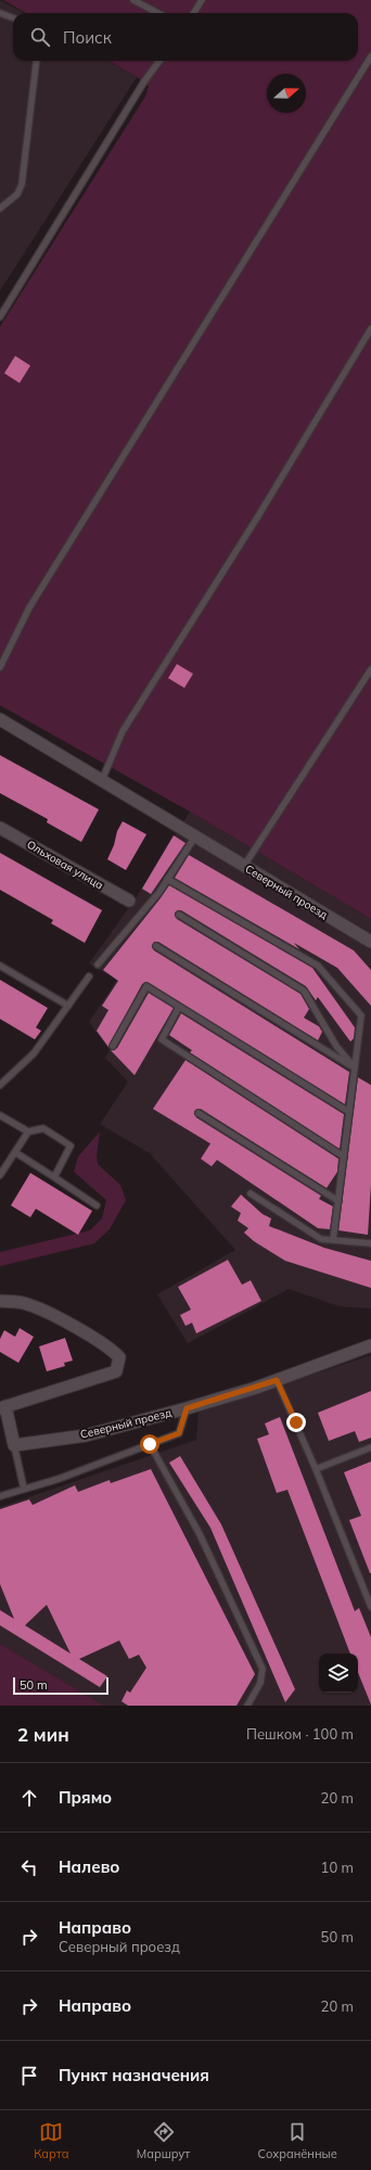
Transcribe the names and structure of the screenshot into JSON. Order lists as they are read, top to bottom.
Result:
{
  "streets": {
    "street": ["Ольховая улица", "Северный проезд"]
  },
  "scale_bar": "50 m",
  "north": "right",
  "page": {
    "search": "Поиск",
    "scale": "50 m",
    "heading": ["2 мин", "Пешком · 100 m"],
    "list": [
      ["Прямо", "20 m"],
      ["Налево", "10 m"],
      ["Направо", "Северный проезд", "50 m"],
      ["Направо", "20 m"],
      "Пункт назначения"
    ],
    "nav": ["Карта", "Маршрут", "Сохранённые"]
  }
}
